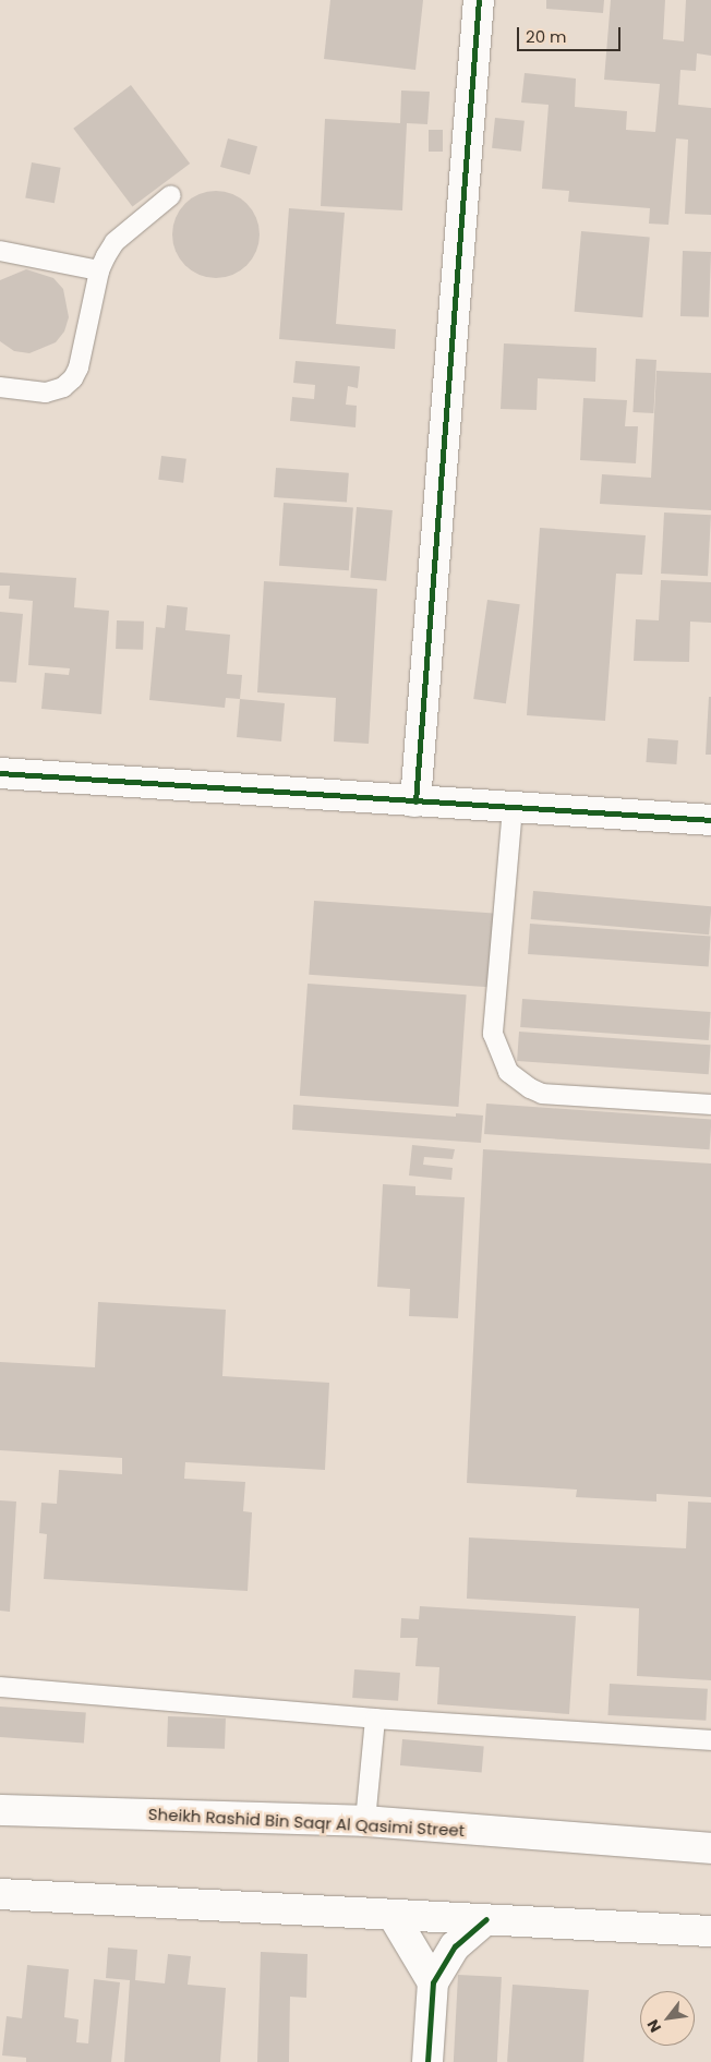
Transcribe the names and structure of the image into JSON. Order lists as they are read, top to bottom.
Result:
{
  "streets": {
    "street": ["Sheikh Rashid Bin Saqr Al Qasimi Street"]
  },
  "scale_bar": "20 m",
  "north": "bottom left"
}
